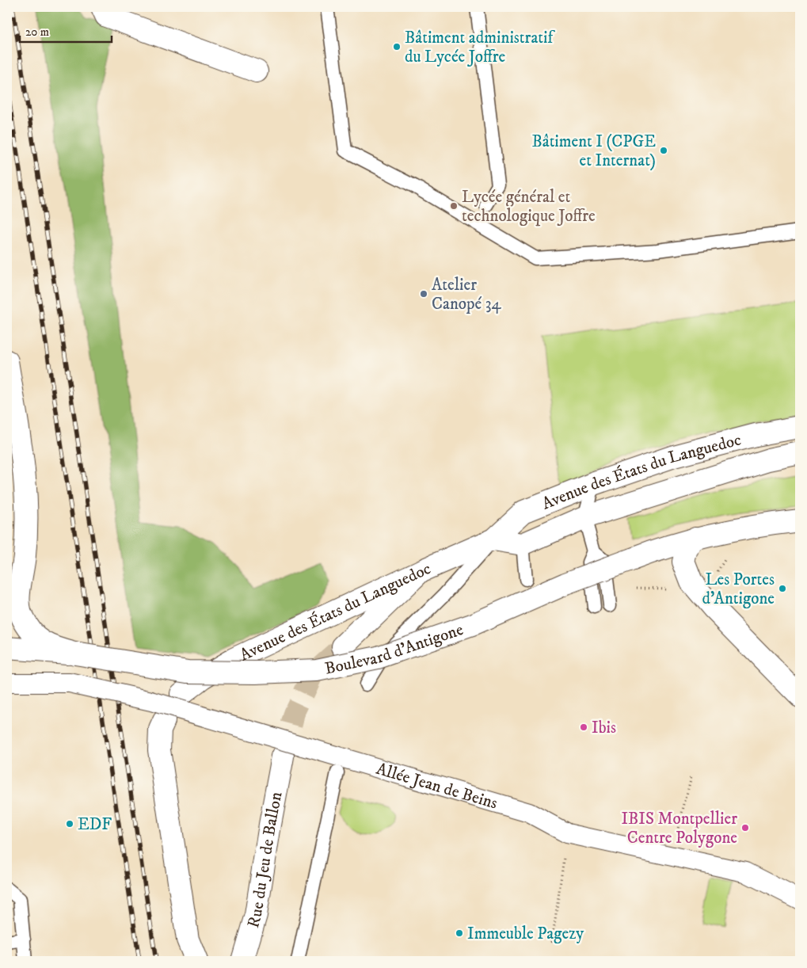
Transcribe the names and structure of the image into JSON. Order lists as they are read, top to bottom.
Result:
{
  "streets": {
    "street": [
      "Avenue des États du Languedoc",
      "Boulevard d'Antigone",
      "Allée Jean de Beins",
      "Rue du Jeu de Ballon"
    ]
  },
  "places": [
    "Bâtiment administratif du Lycée Joffre",
    "Bâtiment I (CPGE et Internat)",
    "Lycée général et technologique Joffre",
    "Atelier Canopé 34",
    "Les Portes d'Antigone",
    "Ibis",
    "EDF",
    "IBIS Montpellier Centre Polygone",
    "Immeuble Pagezy"
  ],
  "scale_bar": "20 m"
}
